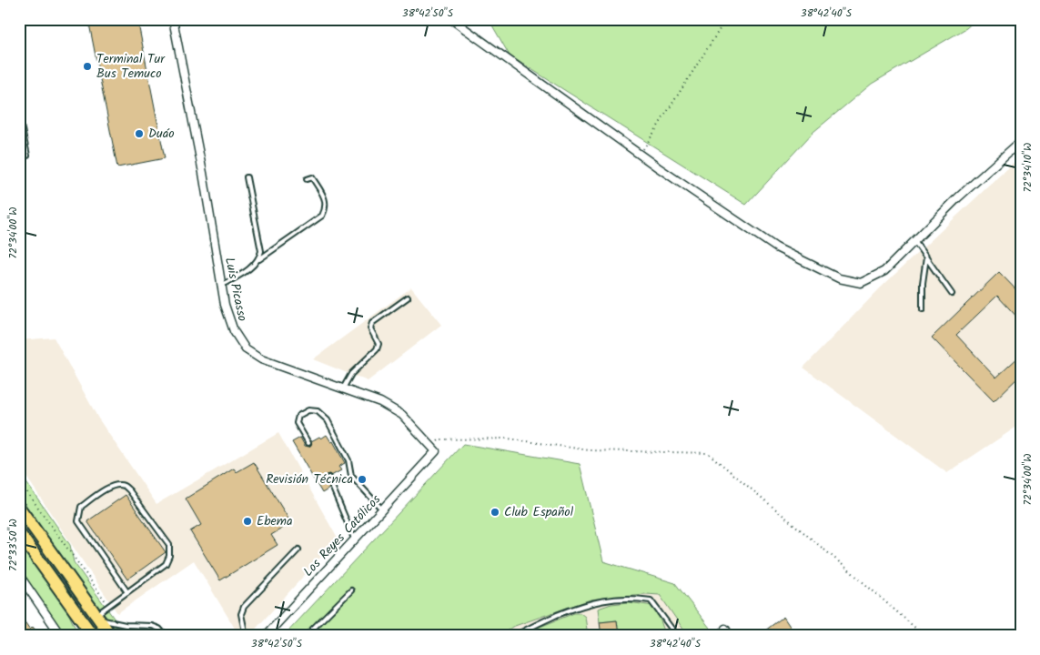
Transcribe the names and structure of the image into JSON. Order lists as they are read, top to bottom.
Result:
{
  "streets": {
    "street": ["Luis Picasso", "Los Reyes Católicos"]
  },
  "crossings": [
    ["Luis Picasso", "Los Reyes Católicos"]
  ],
  "places": [
    "Terminal Tur Bus Temuco",
    "Duáo",
    "Revisión Técnica",
    "Club Español",
    "Ebema"
  ],
  "coordinates": [
    "38°42'50\"S",
    "38°42'40\"S",
    "72°34'10\"W",
    "72°34'00\"W",
    "72°33'50\"W"
  ]
}
